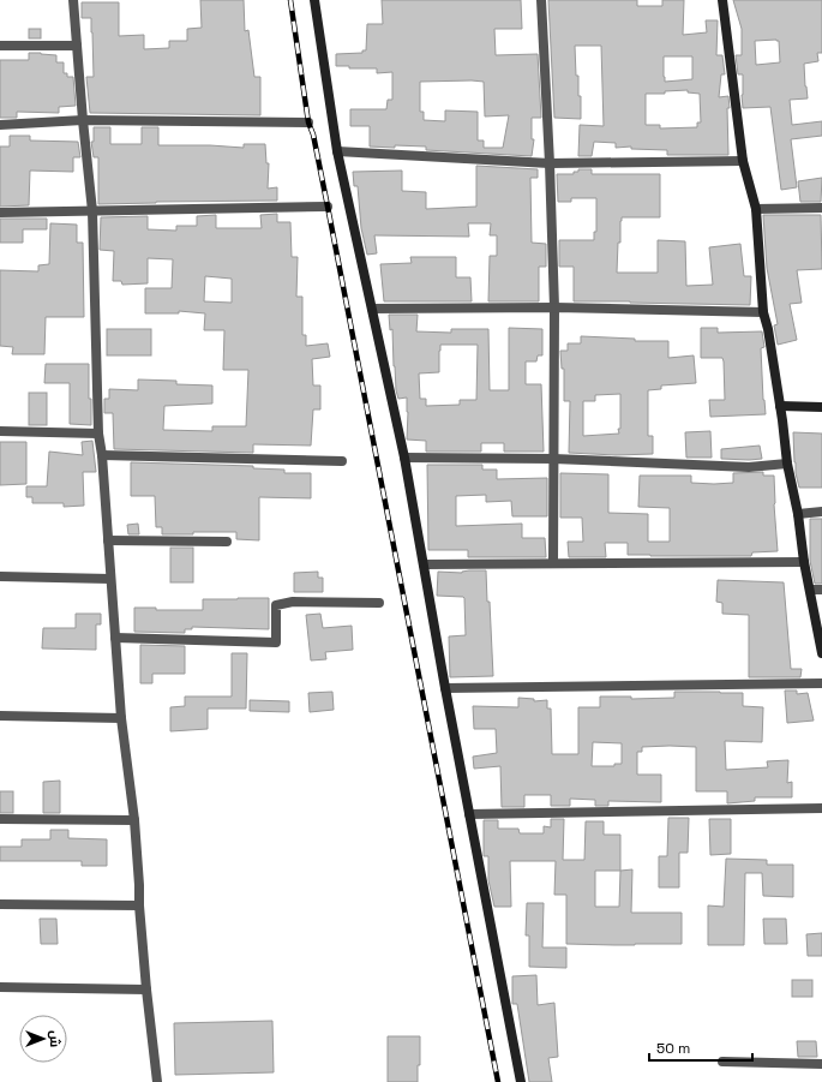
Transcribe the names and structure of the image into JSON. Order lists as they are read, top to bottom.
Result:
{
  "scale_bar": "50 m",
  "north": "right"
}
